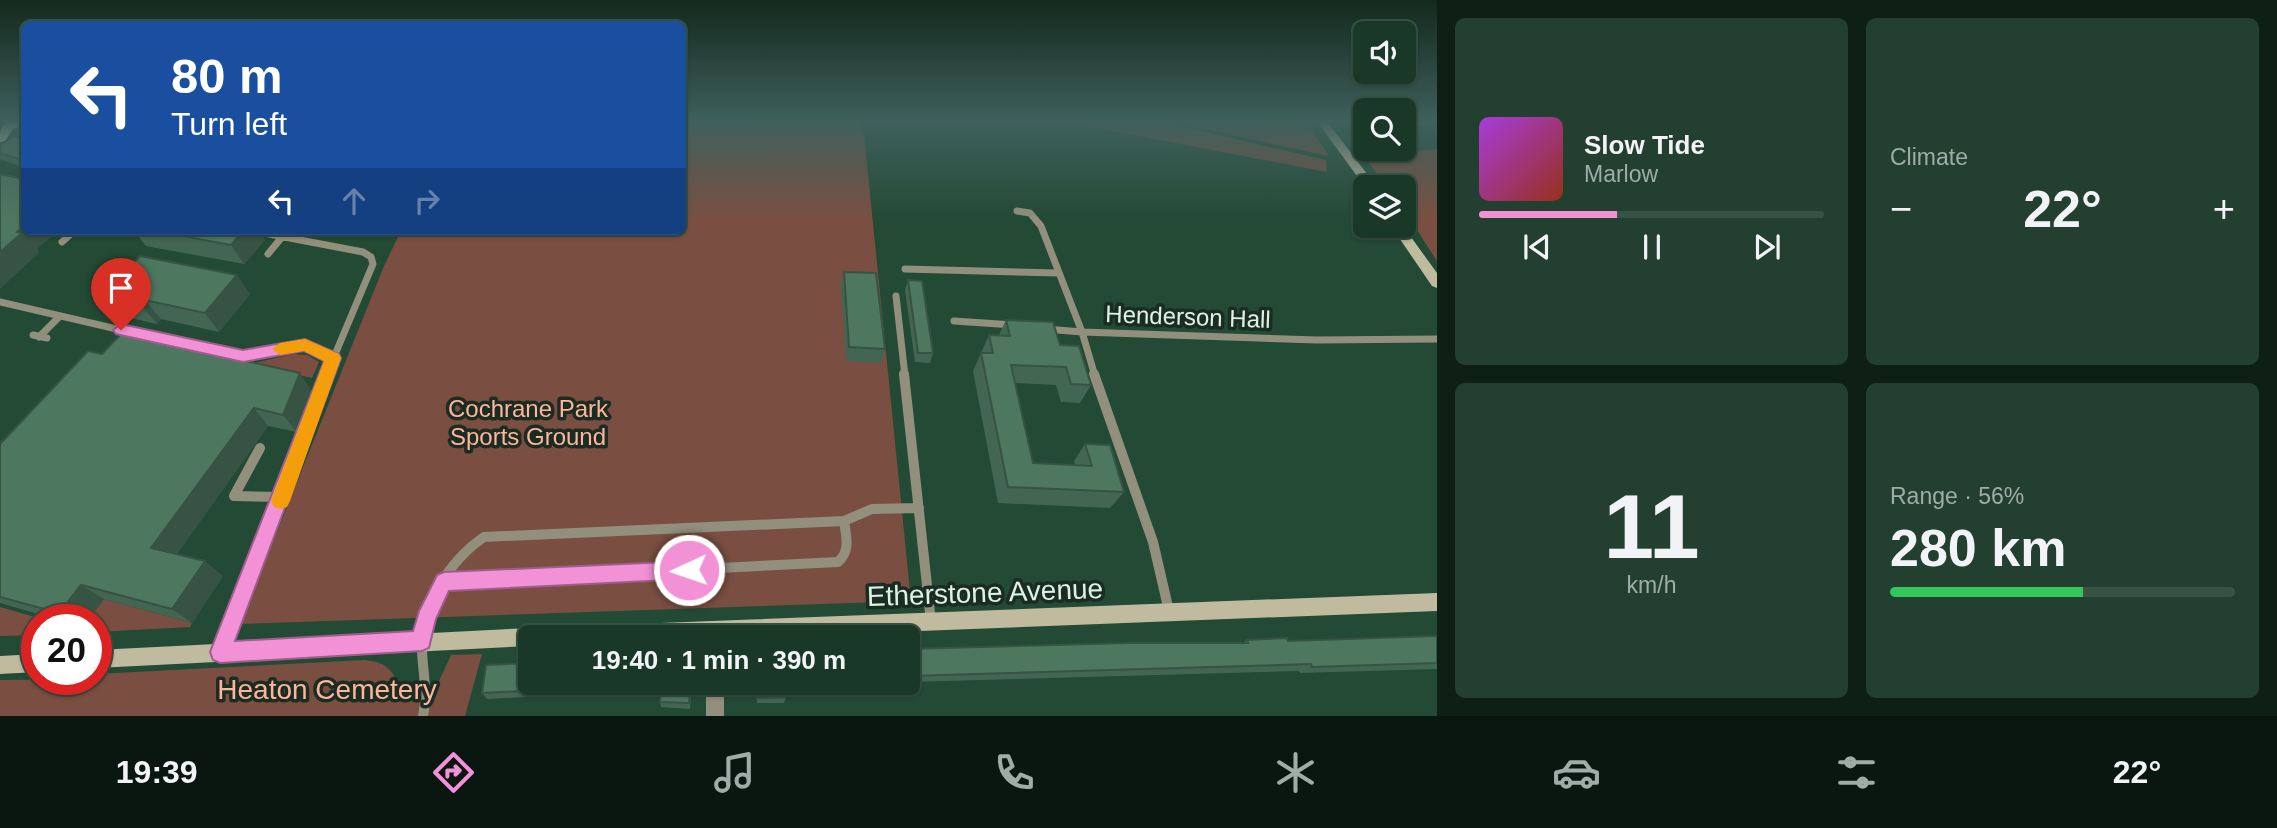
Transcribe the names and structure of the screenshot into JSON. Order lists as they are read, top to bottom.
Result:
{
  "streets": {
    "street": ["Etherstone Avenue"],
    "lane": ["Henderson Hall"]
  },
  "parks": ["Cochrane Park Sports Ground", "Heaton Cemetery"],
  "page": {
    "tile": [
      "Climate",
      ["11", "km/h"],
      ["Range · 56%", "280 km"]
    ],
    "turn": ["80 m", "Turn left"],
    "song": ["Slow Tide", "Marlow"],
    "heat": ["−", "22°", "+"],
    "limit": "20",
    "trip": "19:40 · 1 min · 390 m",
    "tabs": ["19:39", "22°"]
  }
}
